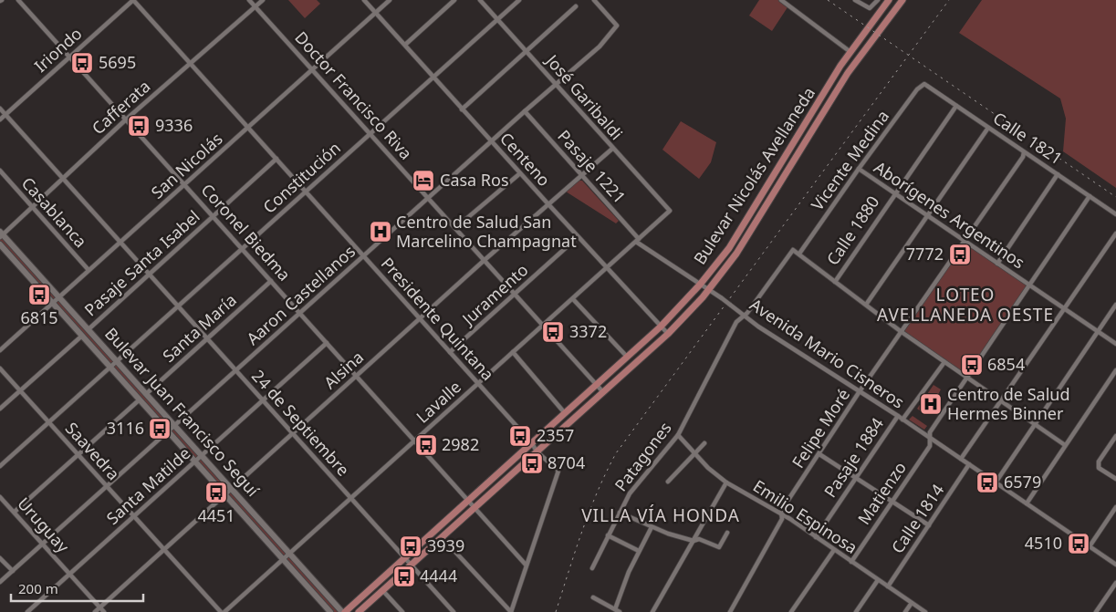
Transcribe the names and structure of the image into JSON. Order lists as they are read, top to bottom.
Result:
{
  "streets": {
    "main road": ["Bulevar Nicolás Avellaneda", "Bulevar Juan Francisco Seguí"],
    "street": [
      "Iriondo",
      "Doctor Francisco Riva",
      "José Garibaldi",
      "Cafferata",
      "Calle 1821",
      "Centeno",
      "Vicente Medina",
      "San Nicolás",
      "Pasaje 1221",
      "Constitución",
      "Casablanca",
      "Aborígenes Argentinos",
      "Calle 1880",
      "Coronel Biedma",
      "Pasaje Santa Isabel",
      "Juramento",
      "Aaron Castellanos",
      "Presidente Quintana",
      "Santa María",
      "Avenida Mario Cisneros",
      "Alsina",
      "Lavalle",
      "24 de Septiembre",
      "Felipe Moré",
      "Saavedra",
      "Patagones",
      "Pasaje 1884",
      "Santa Matilde",
      "Matienzo",
      "Emilio Espinosa",
      "Calle 1814",
      "Uruguay"
    ]
  },
  "crossings": [
    ["Iriondo", "Coronel Biedma"],
    ["Iriondo", "Presidente Quintana"],
    ["Iriondo", "24 de Septiembre"],
    ["Doctor Francisco Riva", "Cafferata"],
    ["Doctor Francisco Riva", "San Nicolás"],
    ["Doctor Francisco Riva", "Bulevar Nicolás Avellaneda"],
    ["Doctor Francisco Riva", "Constitución"],
    ["Doctor Francisco Riva", "Juramento"],
    ["Doctor Francisco Riva", "Aaron Castellanos"],
    ["Doctor Francisco Riva", "Alsina"],
    ["Doctor Francisco Riva", "Lavalle"],
    ["José Garibaldi", "Constitución"],
    ["José Garibaldi", "Aaron Castellanos"],
    ["José Garibaldi", "Alsina"],
    ["José Garibaldi", "Lavalle"],
    ["Cafferata", "Casablanca"],
    ["Cafferata", "Coronel Biedma"],
    ["Cafferata", "Presidente Quintana"],
    ["Cafferata", "Bulevar Juan Francisco Seguí"],
    ["Cafferata", "24 de Septiembre"],
    ["Calle 1821", "Vicente Medina"],
    ["Calle 1821", "Calle 1880"],
    ["Calle 1821", "Felipe Moré"],
    ["Calle 1821", "Matienzo"],
    ["Centeno", "San Nicolás"],
    ["Centeno", "Bulevar Nicolás Avellaneda"],
    ["Centeno", "Constitución"],
    ["Centeno", "Juramento"],
    ["Centeno", "Aaron Castellanos"],
    ["Centeno", "Alsina"],
    ["Centeno", "Lavalle"],
    ["Vicente Medina", "Aborígenes Argentinos"],
    ["San Nicolás", "Casablanca"],
    ["San Nicolás", "Coronel Biedma"],
    ["San Nicolás", "Presidente Quintana"],
    ["San Nicolás", "Bulevar Juan Francisco Seguí"],
    ["San Nicolás", "24 de Septiembre"],
    ["Pasaje 1221", "Aaron Castellanos"],
    ["Pasaje 1221", "Avenida Mario Cisneros"],
    ["Pasaje 1221", "Alsina"],
    ["Pasaje 1221", "Lavalle"],
    ["Bulevar Nicolás Avellaneda", "Coronel Biedma"],
    ["Bulevar Nicolás Avellaneda", "Presidente Quintana"],
    ["Bulevar Nicolás Avellaneda", "Avenida Mario Cisneros"],
    ["Bulevar Nicolás Avellaneda", "Bulevar Juan Francisco Seguí"],
    ["Bulevar Nicolás Avellaneda", "24 de Septiembre"],
    ["Constitución", "Coronel Biedma"],
    ["Constitución", "Presidente Quintana"],
    ["Constitución", "Bulevar Juan Francisco Seguí"],
    ["Constitución", "24 de Septiembre"],
    ["Constitución", "Saavedra"],
    ["Aborígenes Argentinos", "Calle 1880"],
    ["Aborígenes Argentinos", "Felipe Moré"],
    ["Aborígenes Argentinos", "Matienzo"],
    ["Coronel Biedma", "Pasaje Santa Isabel"],
    ["Coronel Biedma", "Aaron Castellanos"],
    ["Coronel Biedma", "Presidente Quintana"],
    ["Coronel Biedma", "Santa María"],
    ["Coronel Biedma", "Alsina"],
    ["Coronel Biedma", "Lavalle"],
    ["Coronel Biedma", "Santa Matilde"],
    ["Pasaje Santa Isabel", "Presidente Quintana"],
    ["Pasaje Santa Isabel", "Bulevar Juan Francisco Seguí"],
    ["Pasaje Santa Isabel", "24 de Septiembre"],
    ["Pasaje Santa Isabel", "Saavedra"],
    ["Juramento", "Presidente Quintana"],
    ["Aaron Castellanos", "Presidente Quintana"],
    ["Aaron Castellanos", "Bulevar Juan Francisco Seguí"],
    ["Aaron Castellanos", "24 de Septiembre"],
    ["Aaron Castellanos", "Saavedra"],
    ["Aaron Castellanos", "Uruguay"],
    ["Presidente Quintana", "Alsina"],
    ["Presidente Quintana", "Lavalle"],
    ["Santa María", "Bulevar Juan Francisco Seguí"],
    ["Santa María", "24 de Septiembre"],
    ["Avenida Mario Cisneros", "Lavalle"],
    ["Avenida Mario Cisneros", "Felipe Moré"],
    ["Avenida Mario Cisneros", "Patagones"],
    ["Avenida Mario Cisneros", "Pasaje 1884"],
    ["Avenida Mario Cisneros", "Matienzo"],
    ["Avenida Mario Cisneros", "Calle 1814"],
    ["Alsina", "Bulevar Juan Francisco Seguí"],
    ["Alsina", "24 de Septiembre"],
    ["Alsina", "Saavedra"],
    ["Alsina", "Uruguay"],
    ["Lavalle", "Bulevar Juan Francisco Seguí"],
    ["Lavalle", "24 de Septiembre"],
    ["Bulevar Juan Francisco Seguí", "Santa Matilde"],
    ["24 de Septiembre", "Santa Matilde"],
    ["Felipe Moré", "Emilio Espinosa"],
    ["Saavedra", "Santa Matilde"],
    ["Patagones", "Emilio Espinosa"],
    ["Pasaje 1884", "Emilio Espinosa"],
    ["Santa Matilde", "Uruguay"],
    ["Matienzo", "Emilio Espinosa"],
    ["Emilio Espinosa", "Calle 1814"]
  ],
  "districts": ["LOTEO AVELLANEDA OESTE", "VILLA VÍA HONDA"],
  "places": {
    "bus stop": [
      "5695",
      "9336",
      "7772",
      "6815",
      "3372",
      "6854",
      "3116",
      "2357",
      "2982",
      "8704",
      "6579",
      "4451",
      "4510",
      "3939",
      "4444"
    ],
    "hotel": ["Casa Ros"],
    "hospital": ["Centro de Salud San Marcelino Champagnat", "Centro de Salud Hermes Binner"]
  },
  "scale_bar": "200 m"
}
